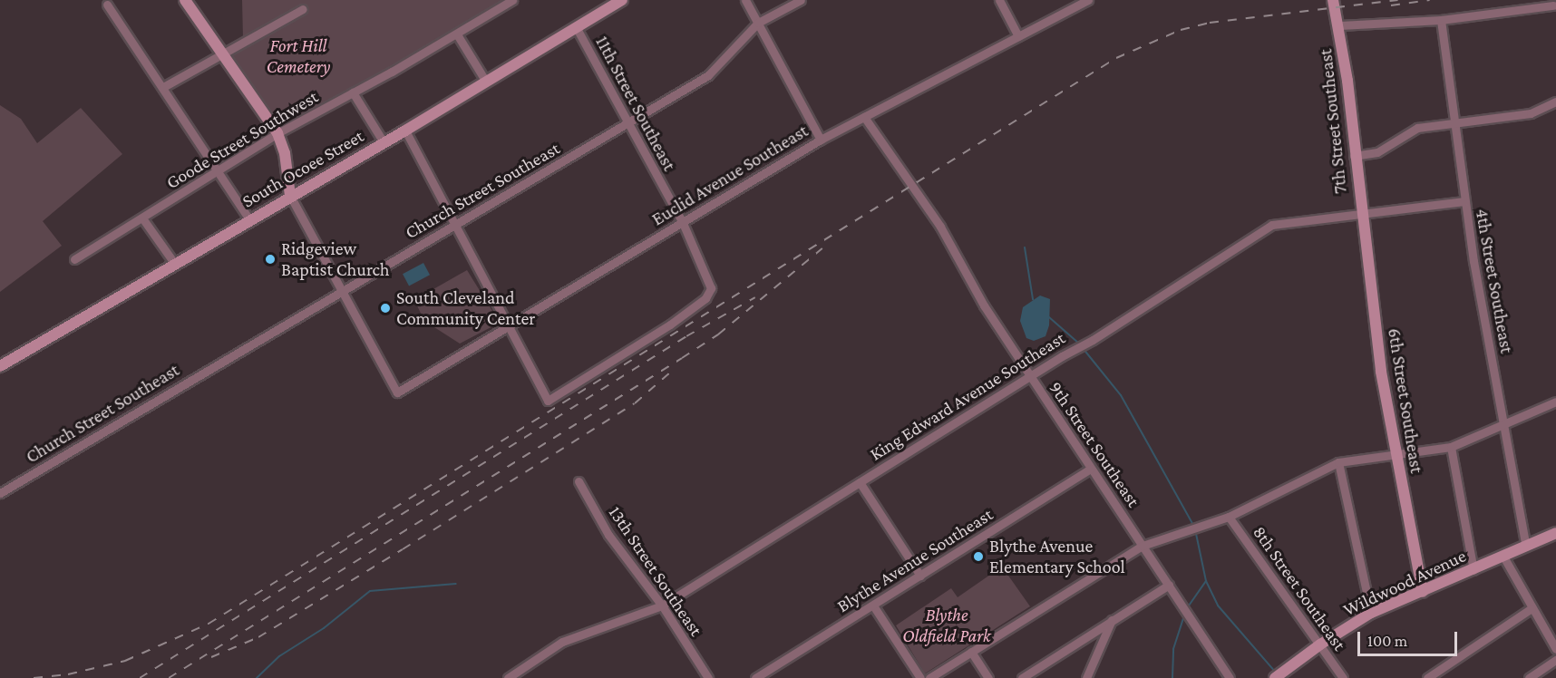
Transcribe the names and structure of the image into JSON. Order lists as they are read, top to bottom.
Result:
{
  "streets": {
    "street": [
      "11th Street Southeast",
      "7th Street Southeast",
      "Goode Street Southwest",
      "South Ocoee Street",
      "Euclid Avenue Southeast",
      "Church Street Southeast",
      "4th Street Southeast",
      "King Edward Avenue Southeast",
      "6th Street Southeast",
      "9th Street Southeast",
      "Blythe Avenue Southeast",
      "13th Street Southeast",
      "Wildwood Avenue",
      "8th Street Southeast"
    ]
  },
  "crossings": [
    ["11th Street Southeast", "South Ocoee Street"],
    ["11th Street Southeast", "Euclid Avenue Southeast"],
    ["11th Street Southeast", "Church Street Southeast"],
    ["7th Street Southeast", "King Edward Avenue Southeast"],
    ["7th Street Southeast", "6th Street Southeast"],
    ["Euclid Avenue Southeast", "Church Street Southeast"],
    ["Euclid Avenue Southeast", "9th Street Southeast"],
    ["4th Street Southeast", "King Edward Avenue Southeast"],
    ["4th Street Southeast", "Wildwood Avenue"],
    ["King Edward Avenue Southeast", "6th Street Southeast"],
    ["King Edward Avenue Southeast", "9th Street Southeast"],
    ["King Edward Avenue Southeast", "13th Street Southeast"],
    ["6th Street Southeast", "Wildwood Avenue"],
    ["9th Street Southeast", "Blythe Avenue Southeast"],
    ["Wildwood Avenue", "8th Street Southeast"]
  ],
  "parks": ["Fort Hill Cemetery", "Blythe Oldfield Park"],
  "places": ["Ridgeview Baptist Church", "South Cleveland Community Center", "Blythe Avenue Elementary School"],
  "scale_bar": "100 m"
}
